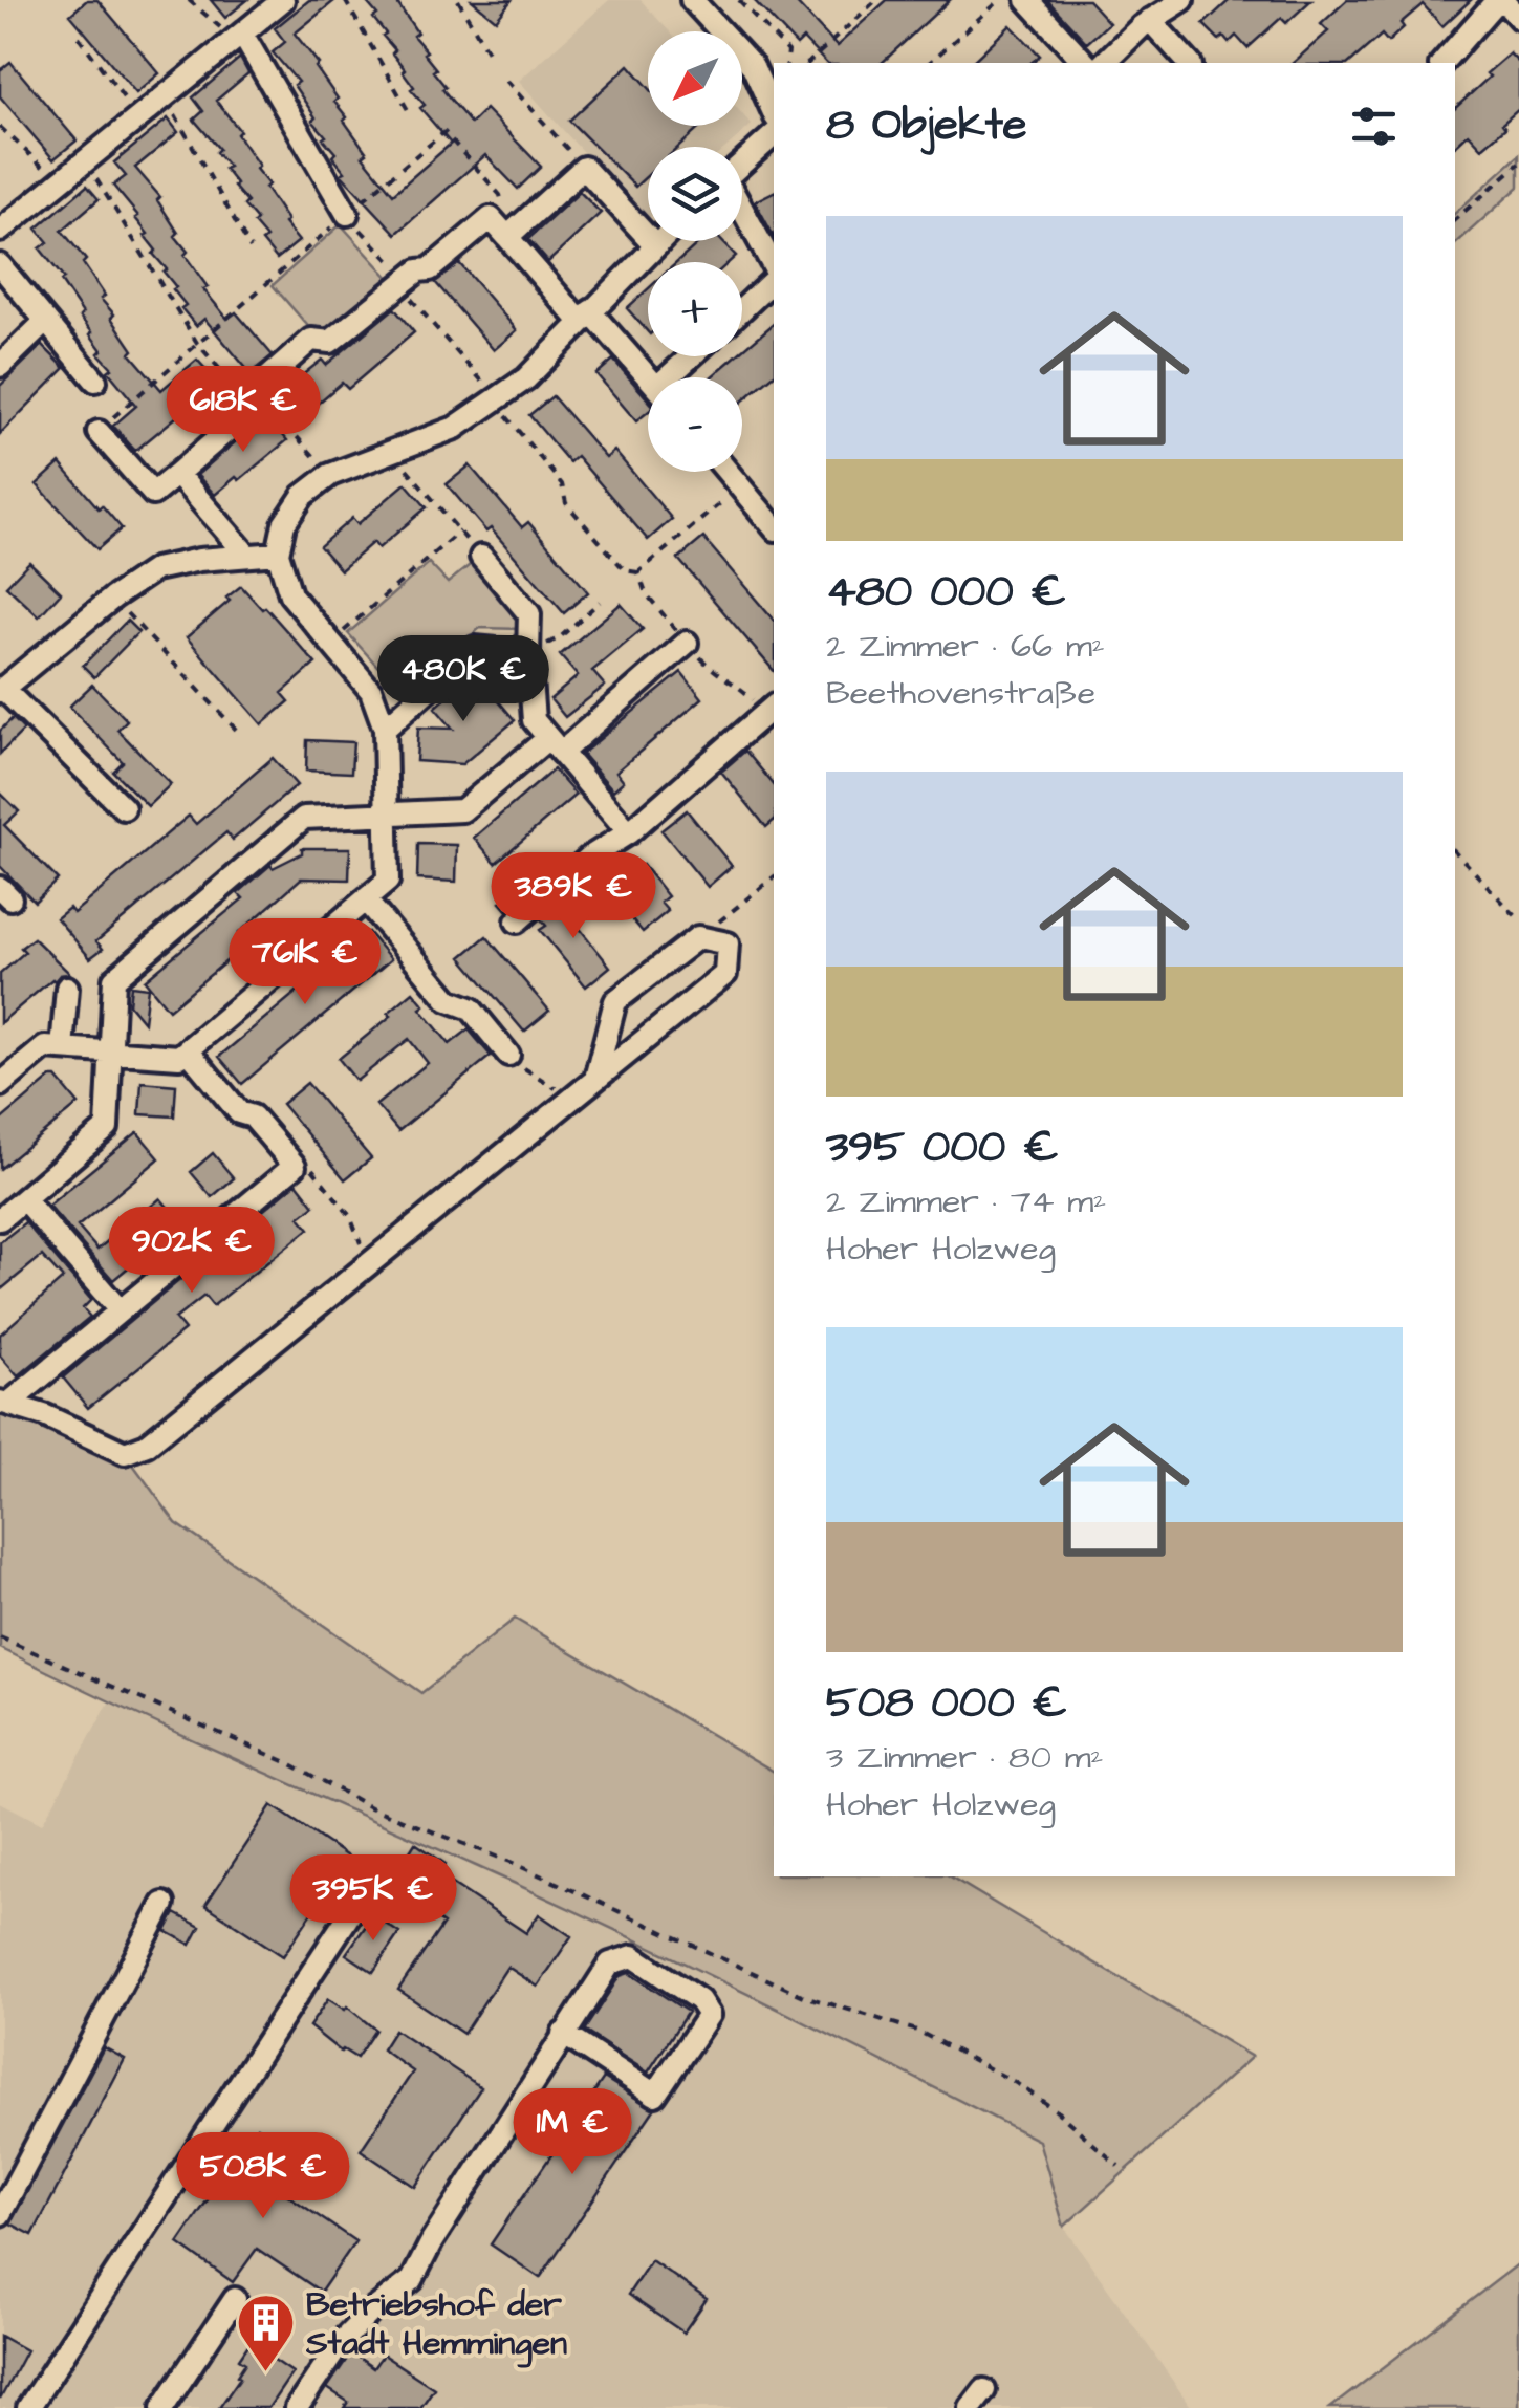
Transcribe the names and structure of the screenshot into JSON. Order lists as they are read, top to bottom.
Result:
{
  "places": {
    "building": ["Betriebshof der Stadt Hemmingen"]
  },
  "north": "bottom left",
  "page": {
    "map_buttons": ["+", "−"],
    "heading": "8 Objekte",
    "list": [
      {
        "name": "480 000 €",
        "note": "2 Zimmer · 66 m² · Beethovenstraße"
      },
      {
        "name": "395 000 €",
        "note": "2 Zimmer · 74 m² · Hoher Holzweg"
      },
      {
        "name": "508 000 €",
        "note": "3 Zimmer · 80 m² · Hoher Holzweg"
      }
    ],
    "price": [
      "618K €",
      "480K €",
      "389K €",
      "761K €",
      "902K €",
      "395K €",
      "1M €",
      "508K €"
    ]
  }
}
